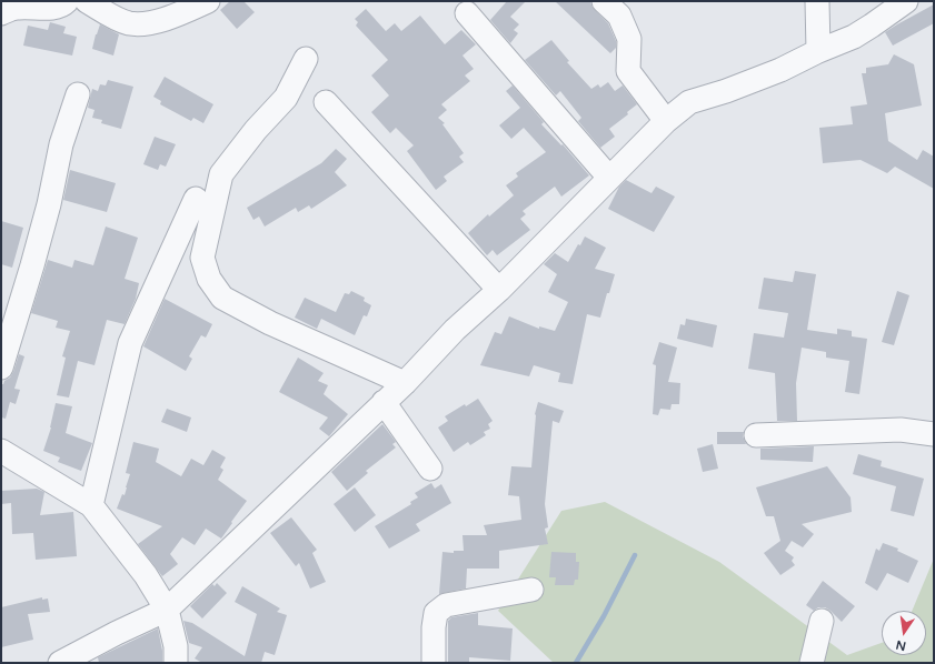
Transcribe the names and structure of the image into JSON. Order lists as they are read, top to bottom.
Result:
{
  "north": "bottom"
}
